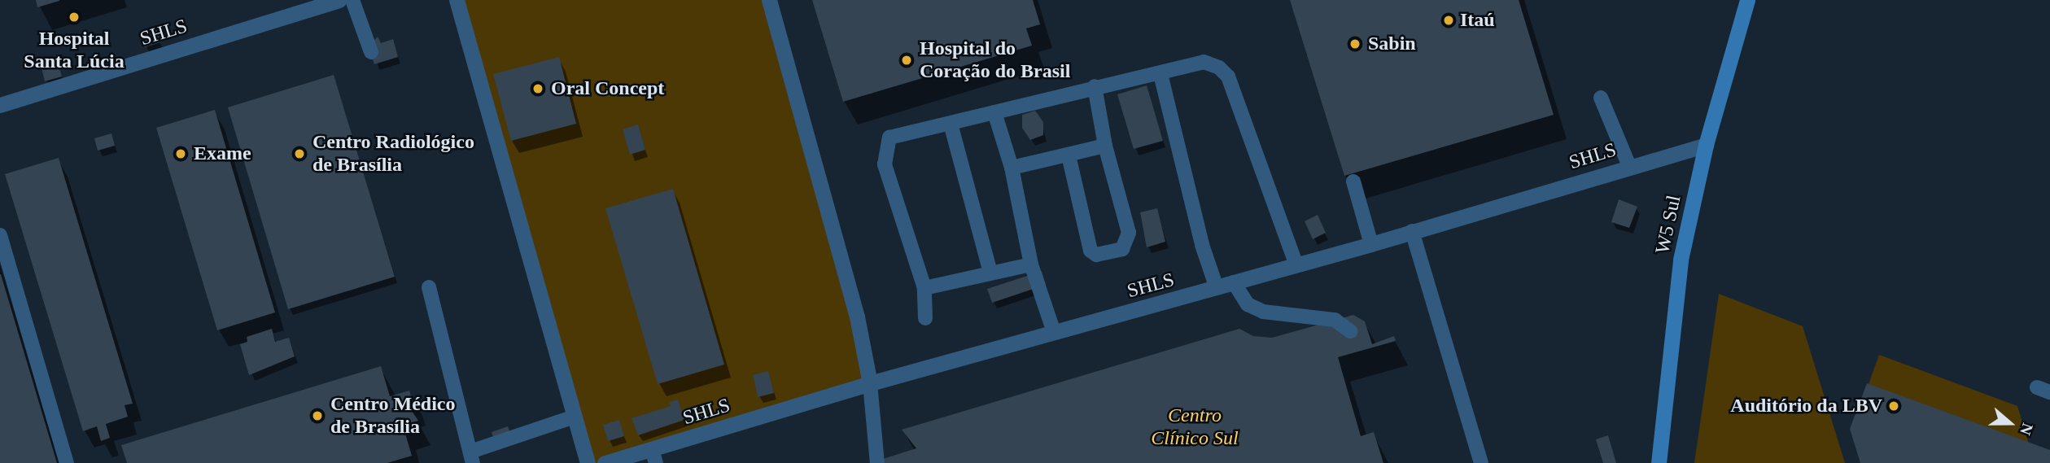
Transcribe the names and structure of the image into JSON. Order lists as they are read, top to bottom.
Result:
{
  "streets": {
    "main road": ["W5 Sul"],
    "street": ["SHLS"]
  },
  "crossings": [
    ["SHLS", "W5 Sul"]
  ],
  "parks": ["Centro Clínico Sul"],
  "places": [
    "Hospital Santa Lúcia",
    "Itaú",
    "Sabin",
    "Hospital do Coração do Brasil",
    "Oral Concept",
    "Exame",
    "Centro Radiológico de Brasília",
    "Auditório da LBV",
    "Centro Médico de Brasília"
  ],
  "north": "right"
}
